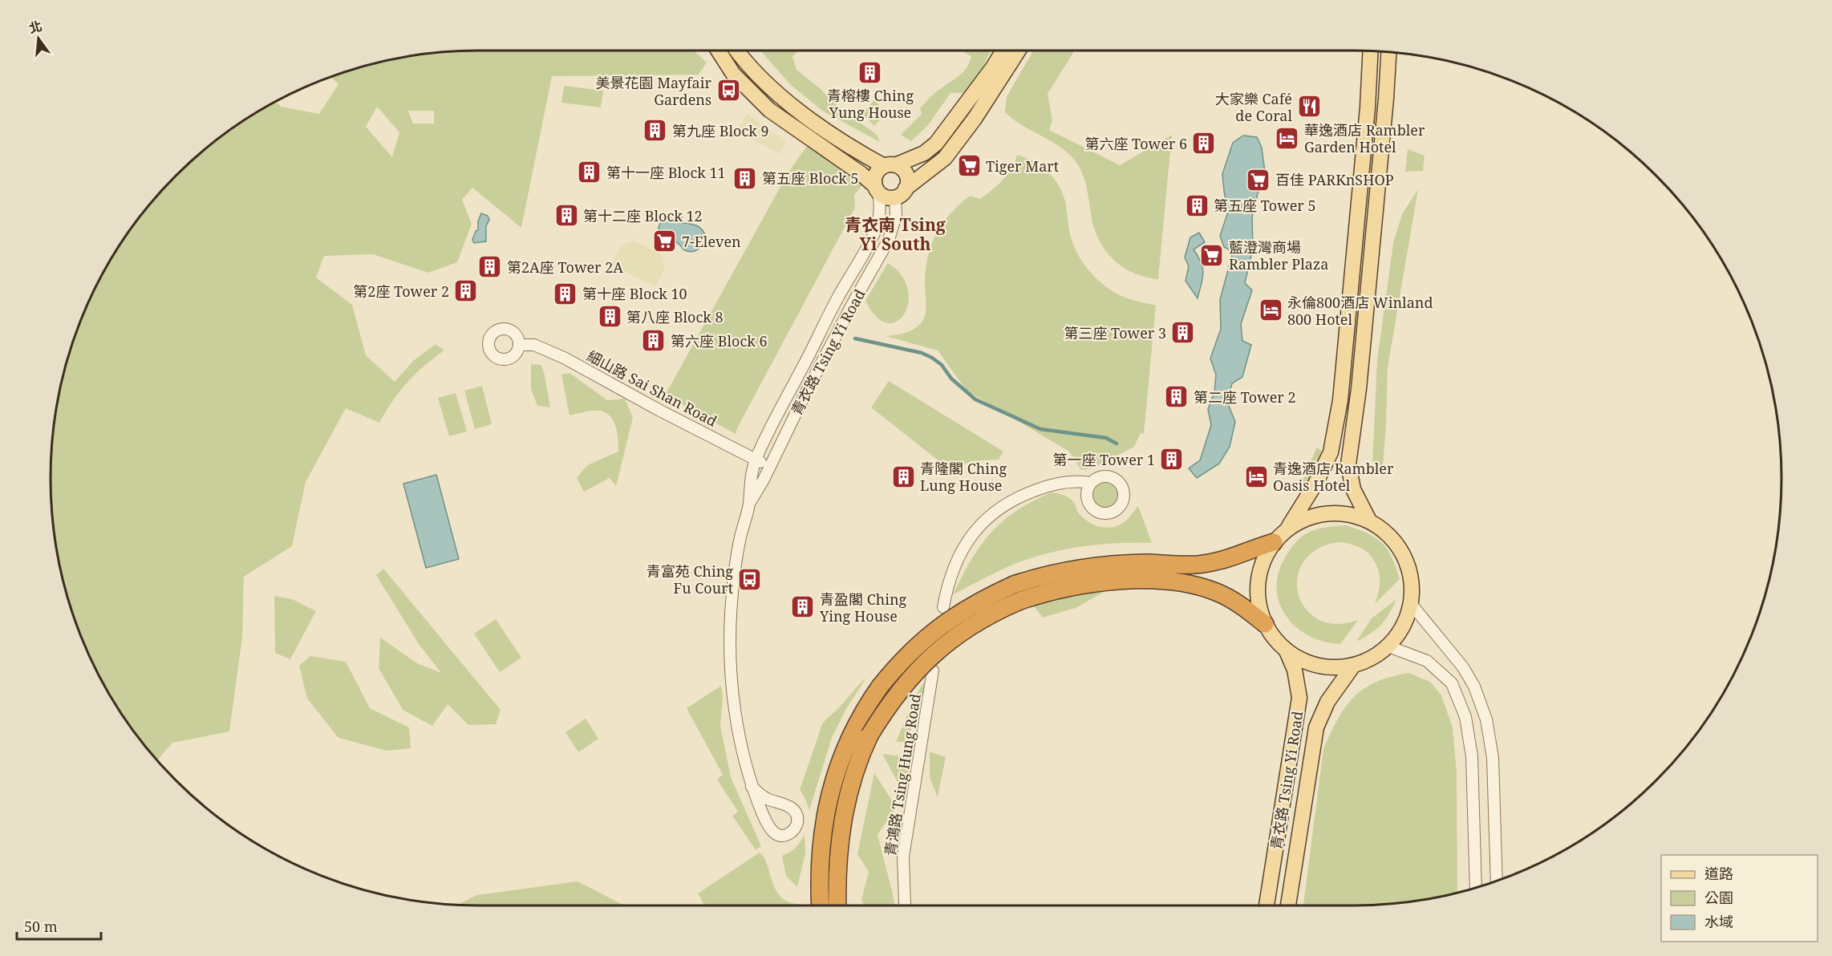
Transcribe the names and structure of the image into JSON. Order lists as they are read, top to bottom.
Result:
{
  "streets": {
    "main road": ["青衣路 Tsing Yi Road"],
    "street": ["細山路 Sai Shan Road", "青鴻路 Tsing Hung Road"]
  },
  "crossings": [
    ["青衣路 Tsing Yi Road", "細山路 Sai Shan Road"]
  ],
  "districts": ["青衣南 Tsing Yi South"],
  "places": {
    "building": [
      "青榕樓 Ching Yung House",
      "第九座 Block 9",
      "第六座 Tower 6",
      "第十一座 Block 11",
      "第五座 Block 5",
      "第五座 Tower 5",
      "第十二座 Block 12",
      "第2A座 Tower 2A",
      "第2座 Tower 2",
      "第十座 Block 10",
      "第八座 Block 8",
      "第三座 Tower 3",
      "第六座 Block 6",
      "第二座 Tower 2",
      "第一座 Tower 1",
      "青隆閣 Ching Lung House",
      "青盈閣 Ching Ying House"
    ],
    "bus stop": ["美景花園 Mayfair Gardens", "青富苑 Ching Fu Court"],
    "restaurant": ["大家樂 Café de Coral"],
    "hotel": ["華逸酒店 Rambler Garden Hotel", "永倫800酒店 Winland 800 Hotel", "青逸酒店 Rambler Oasis Hotel"],
    "supermarket": [
      "Tiger Mart",
      "百佳 PARKnSHOP",
      "7-Eleven",
      "藍澄灣商場 Rambler Plaza"
    ]
  },
  "legend": ["道路", "公園", "水域"],
  "scale_bar": "50 m",
  "north": "top"
}
